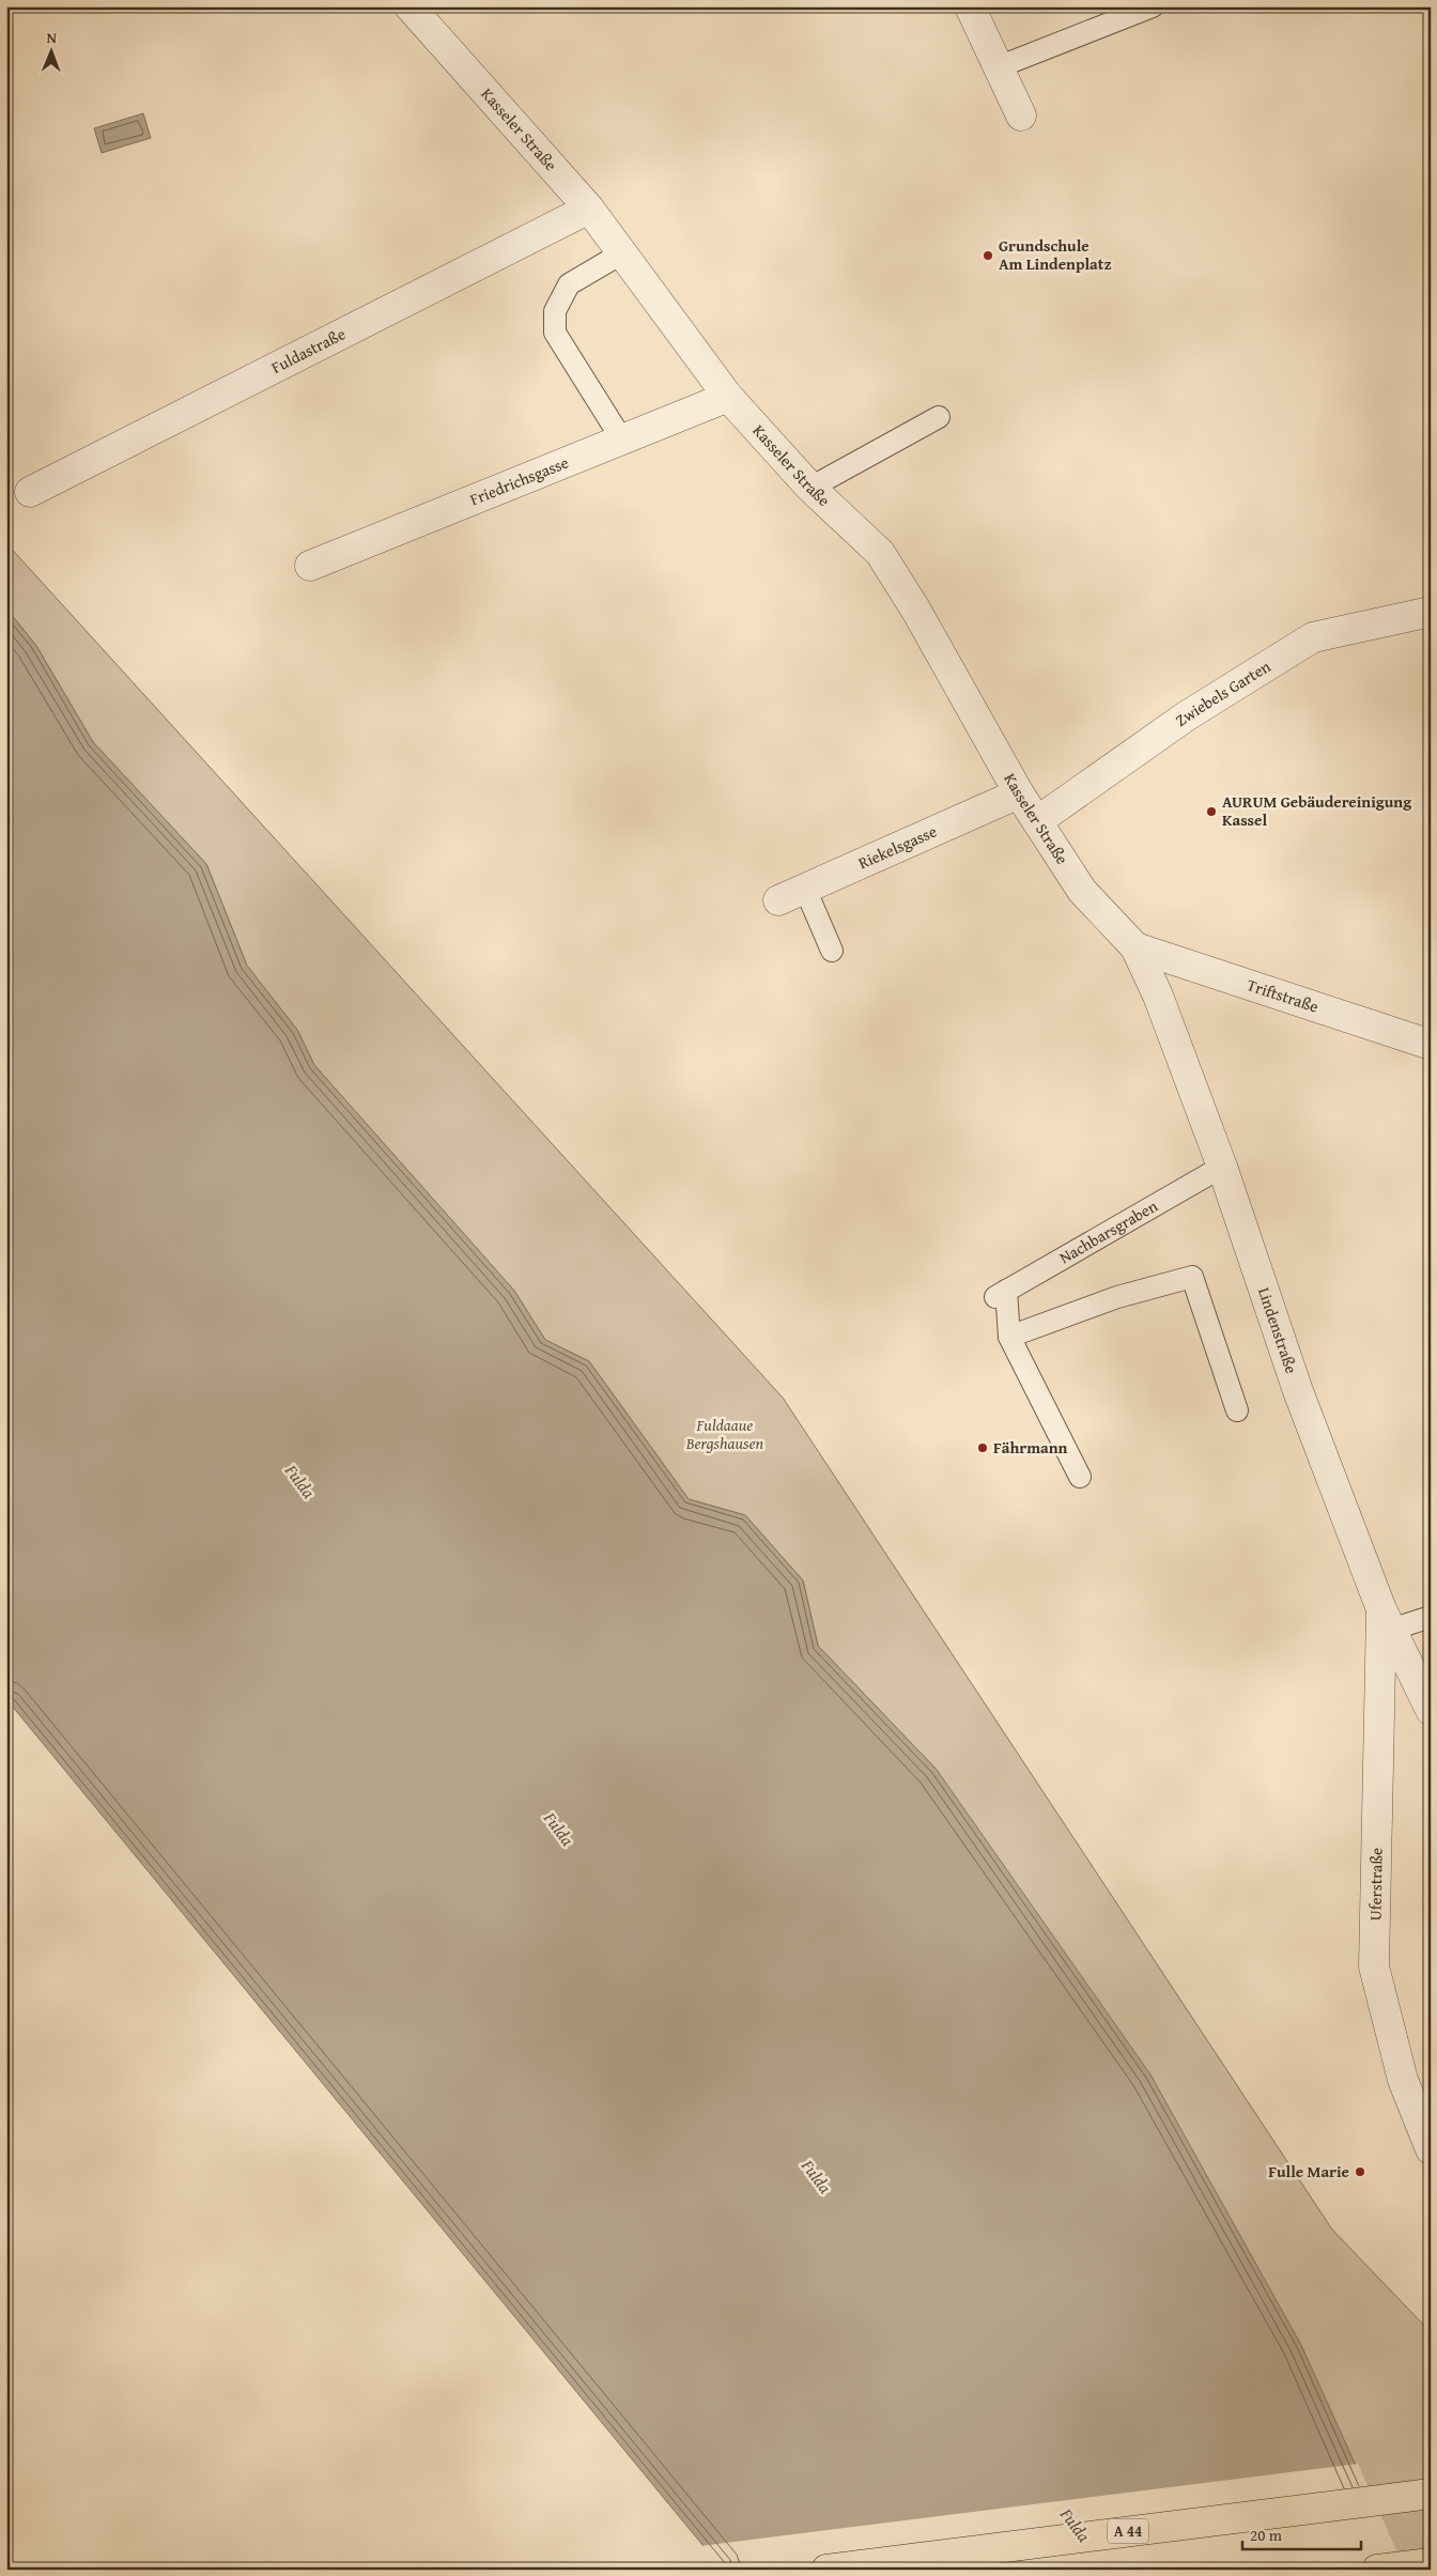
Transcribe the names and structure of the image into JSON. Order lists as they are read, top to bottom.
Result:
{
  "streets": {
    "highway": ["A 44"],
    "street": [
      "Kasseler Straße",
      "Fuldastraße",
      "Friedrichsgasse",
      "Zwiebels Garten",
      "Riekelsgasse",
      "Triftstraße",
      "Lindenstraße",
      "Uferstraße"
    ],
    "lane": ["Nachbarsgraben"]
  },
  "crossings": [
    ["Kasseler Straße", "Fuldastraße"],
    ["Kasseler Straße", "Friedrichsgasse"],
    ["Kasseler Straße", "Zwiebels Garten"],
    ["Kasseler Straße", "Riekelsgasse"],
    ["Kasseler Straße", "Triftstraße"],
    ["Kasseler Straße", "Lindenstraße"],
    ["Triftstraße", "Lindenstraße"],
    ["Nachbarsgraben", "Lindenstraße"],
    ["Lindenstraße", "Uferstraße"]
  ],
  "water": ["Fulda"],
  "parks": ["Fuldaaue Bergshausen"],
  "places": [
    "Grundschule Am Lindenplatz",
    "AURUM Gebäudereinigung Kassel",
    "Fährmann",
    "Fulle Marie"
  ],
  "scale_bar": "20 m",
  "north": "top"
}
